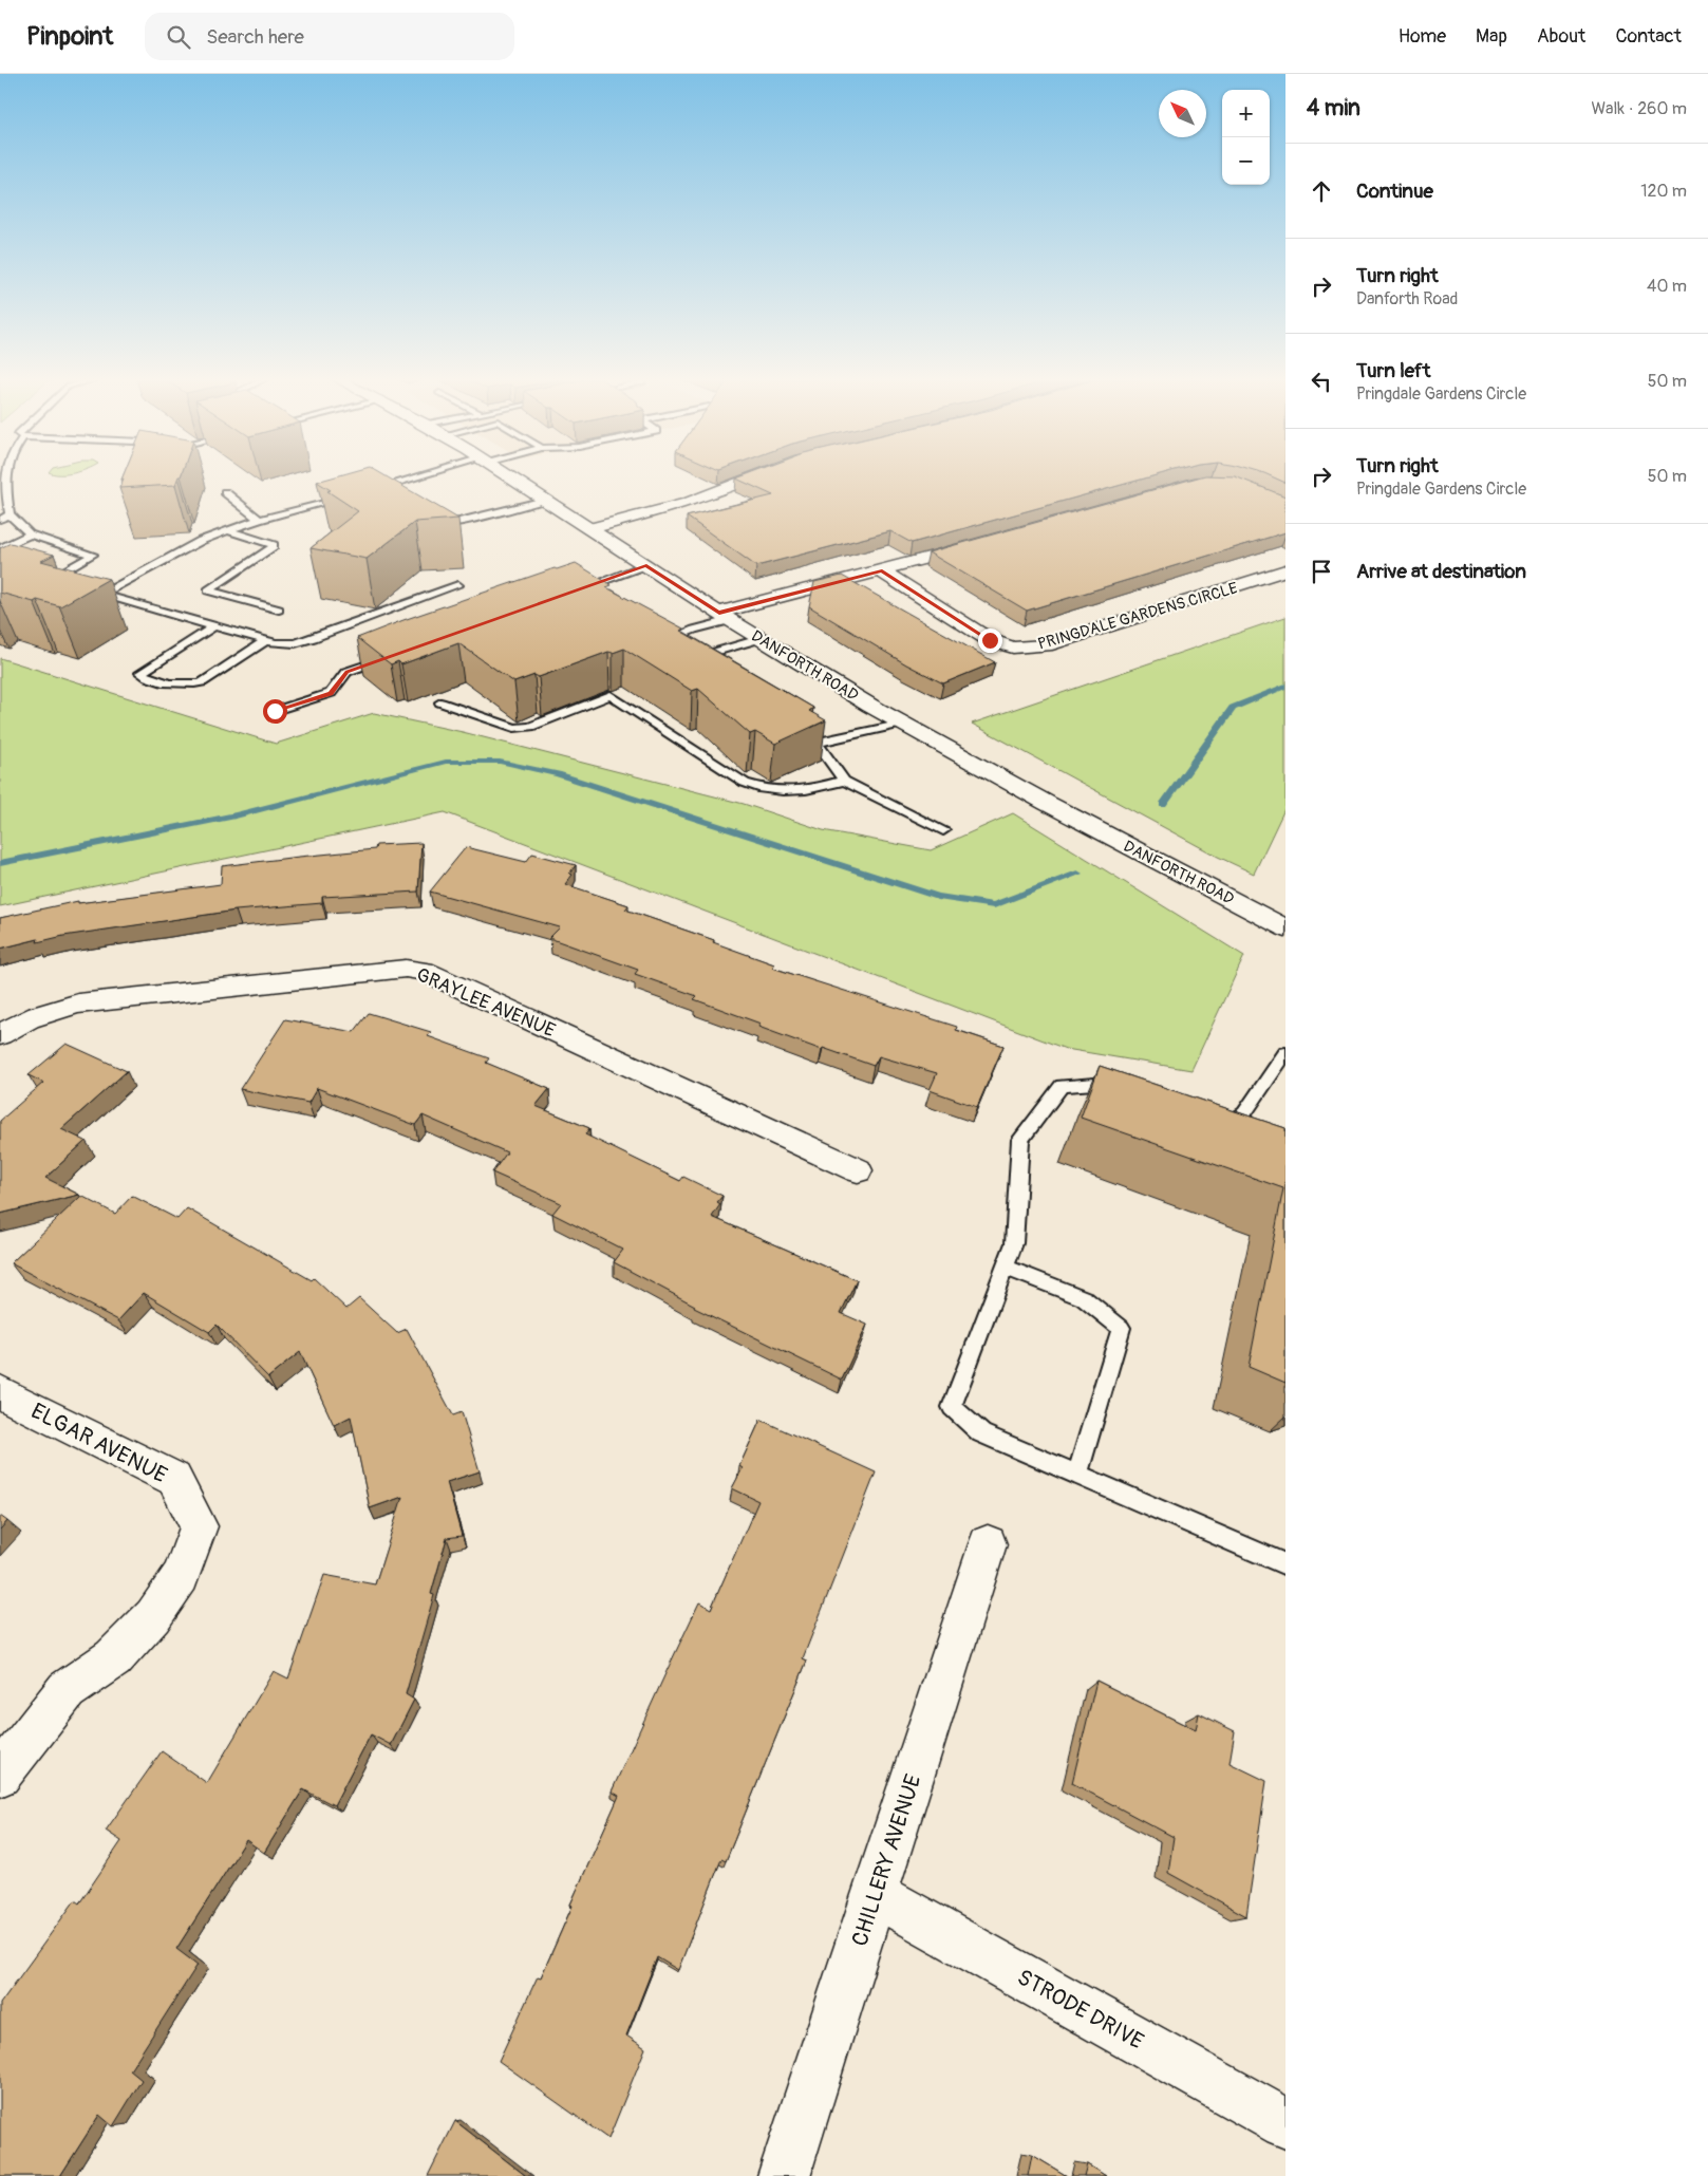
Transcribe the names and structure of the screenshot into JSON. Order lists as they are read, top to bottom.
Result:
{
  "streets": {
    "street": [
      "PRINGDALE GARDENS CIRCLE",
      "DANFORTH ROAD",
      "GRAYLEE AVENUE",
      "ELGAR AVENUE",
      "CHILLERY AVENUE",
      "STRODE DRIVE"
    ]
  },
  "crossings": [
    ["CHILLERY AVENUE", "STRODE DRIVE"]
  ],
  "north": "top left",
  "page": {
    "header": "Pinpoint",
    "search": "Search here",
    "nav": [
      "Home",
      "Map",
      "About",
      "Contact"
    ],
    "heading": ["4 min", "Walk · 260 m"],
    "map_buttons": ["+", "−"],
    "list": [
      ["Continue", "120 m"],
      ["Turn right", "Danforth Road", "40 m"],
      ["Turn left", "Pringdale Gardens Circle", "50 m"],
      ["Turn right", "Pringdale Gardens Circle", "50 m"],
      "Arrive at destination"
    ]
  }
}
